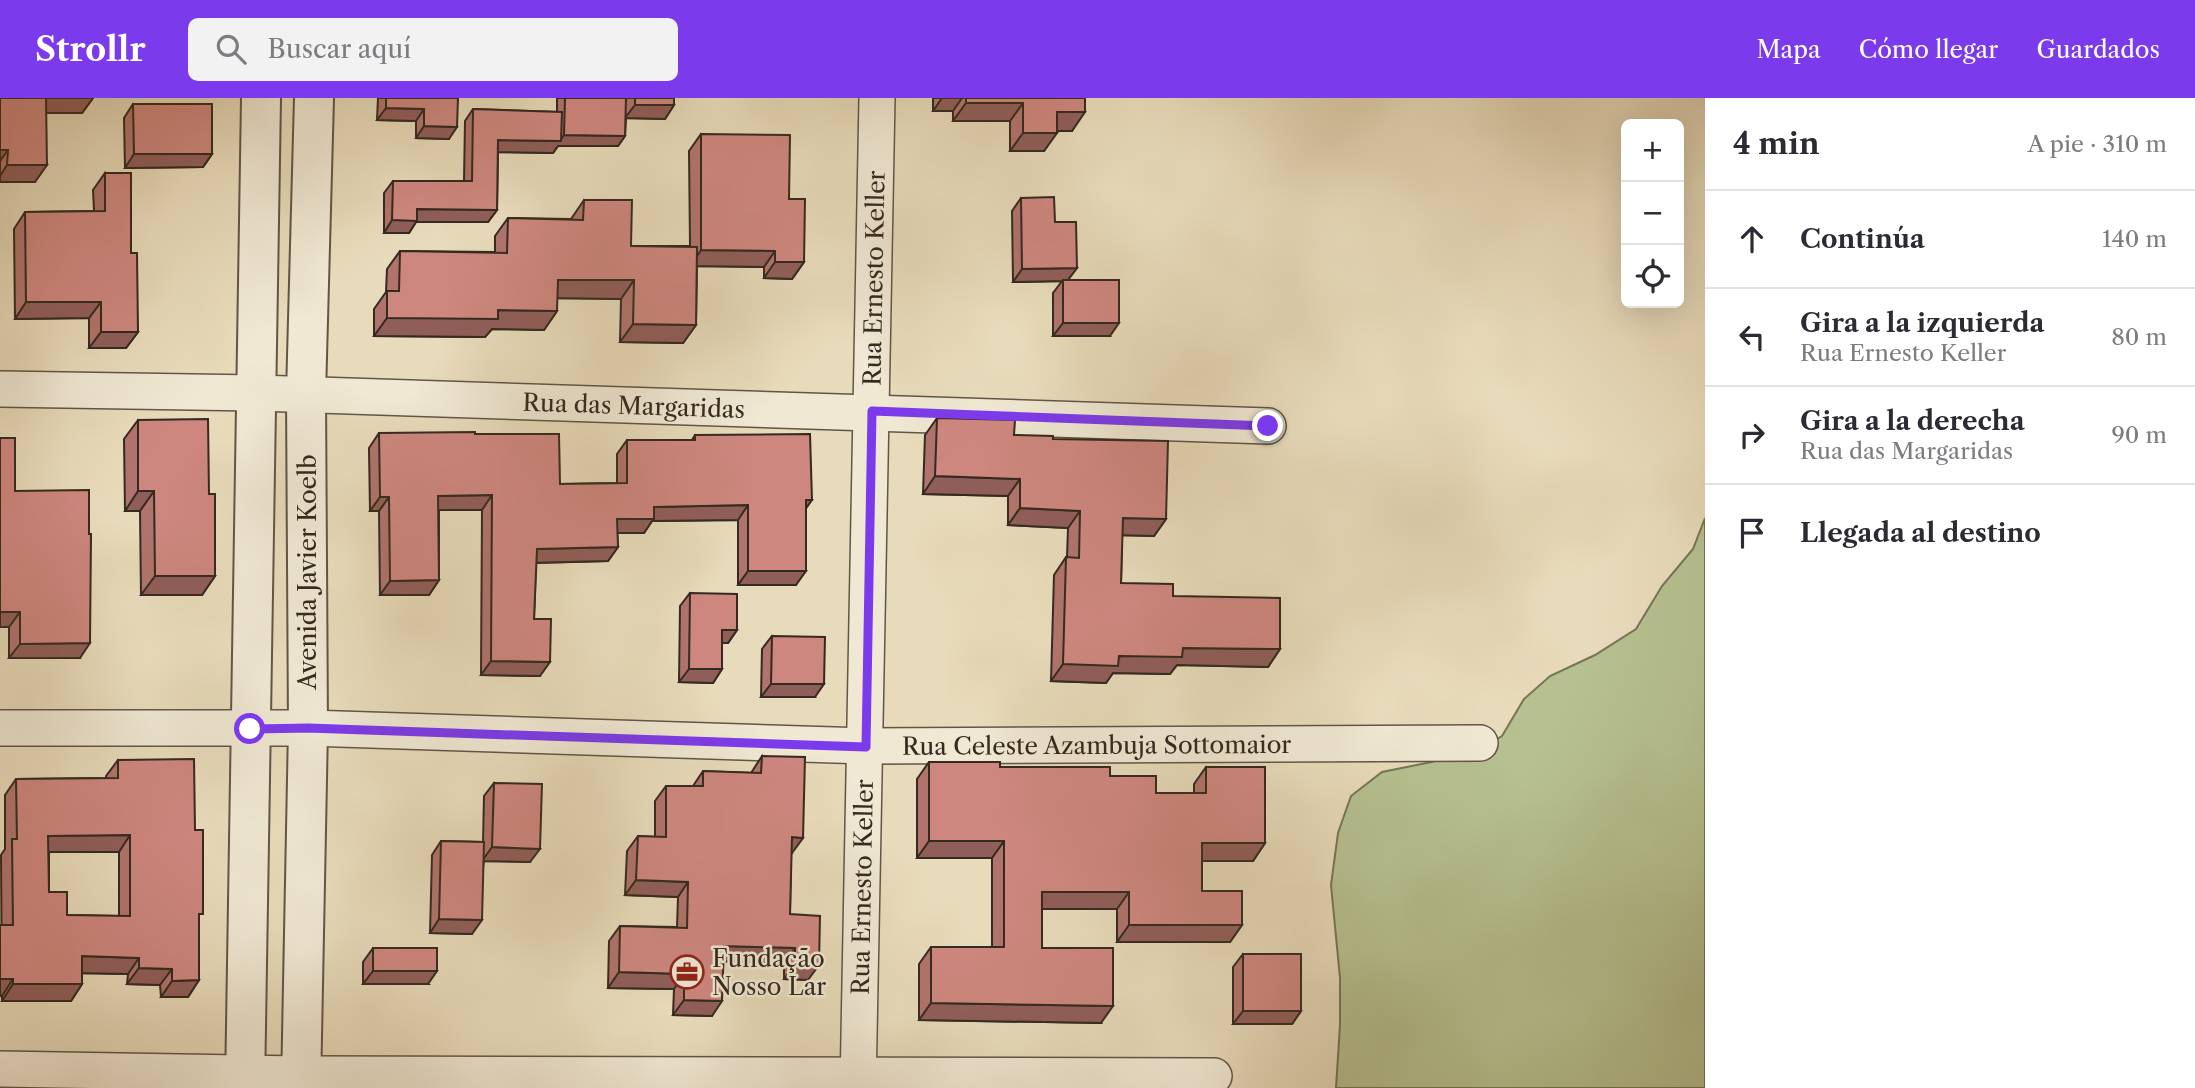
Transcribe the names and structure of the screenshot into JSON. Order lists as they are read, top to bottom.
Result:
{
  "streets": {
    "street": [
      "Rua Ernesto Keller",
      "Rua das Margaridas",
      "Avenida Javier Koelb",
      "Rua Celeste Azambuja Sottomaior"
    ]
  },
  "crossings": [
    ["Rua Ernesto Keller", "Rua das Margaridas"],
    ["Rua Ernesto Keller", "Rua Celeste Azambuja Sottomaior"],
    ["Rua das Margaridas", "Avenida Javier Koelb"],
    ["Avenida Javier Koelb", "Rua Celeste Azambuja Sottomaior"]
  ],
  "places": {
    "office": ["Fundação Nosso Lar"]
  },
  "page": {
    "header": "Strollr",
    "search": "Buscar aquí",
    "nav": ["Mapa", "Cómo llegar", "Guardados"],
    "heading": ["4 min", "A pie · 310 m"],
    "map_buttons": ["+", "−"],
    "list": [
      ["Continúa", "140 m"],
      ["Gira a la izquierda", "Rua Ernesto Keller", "80 m"],
      ["Gira a la derecha", "Rua das Margaridas", "90 m"],
      "Llegada al destino"
    ]
  }
}
